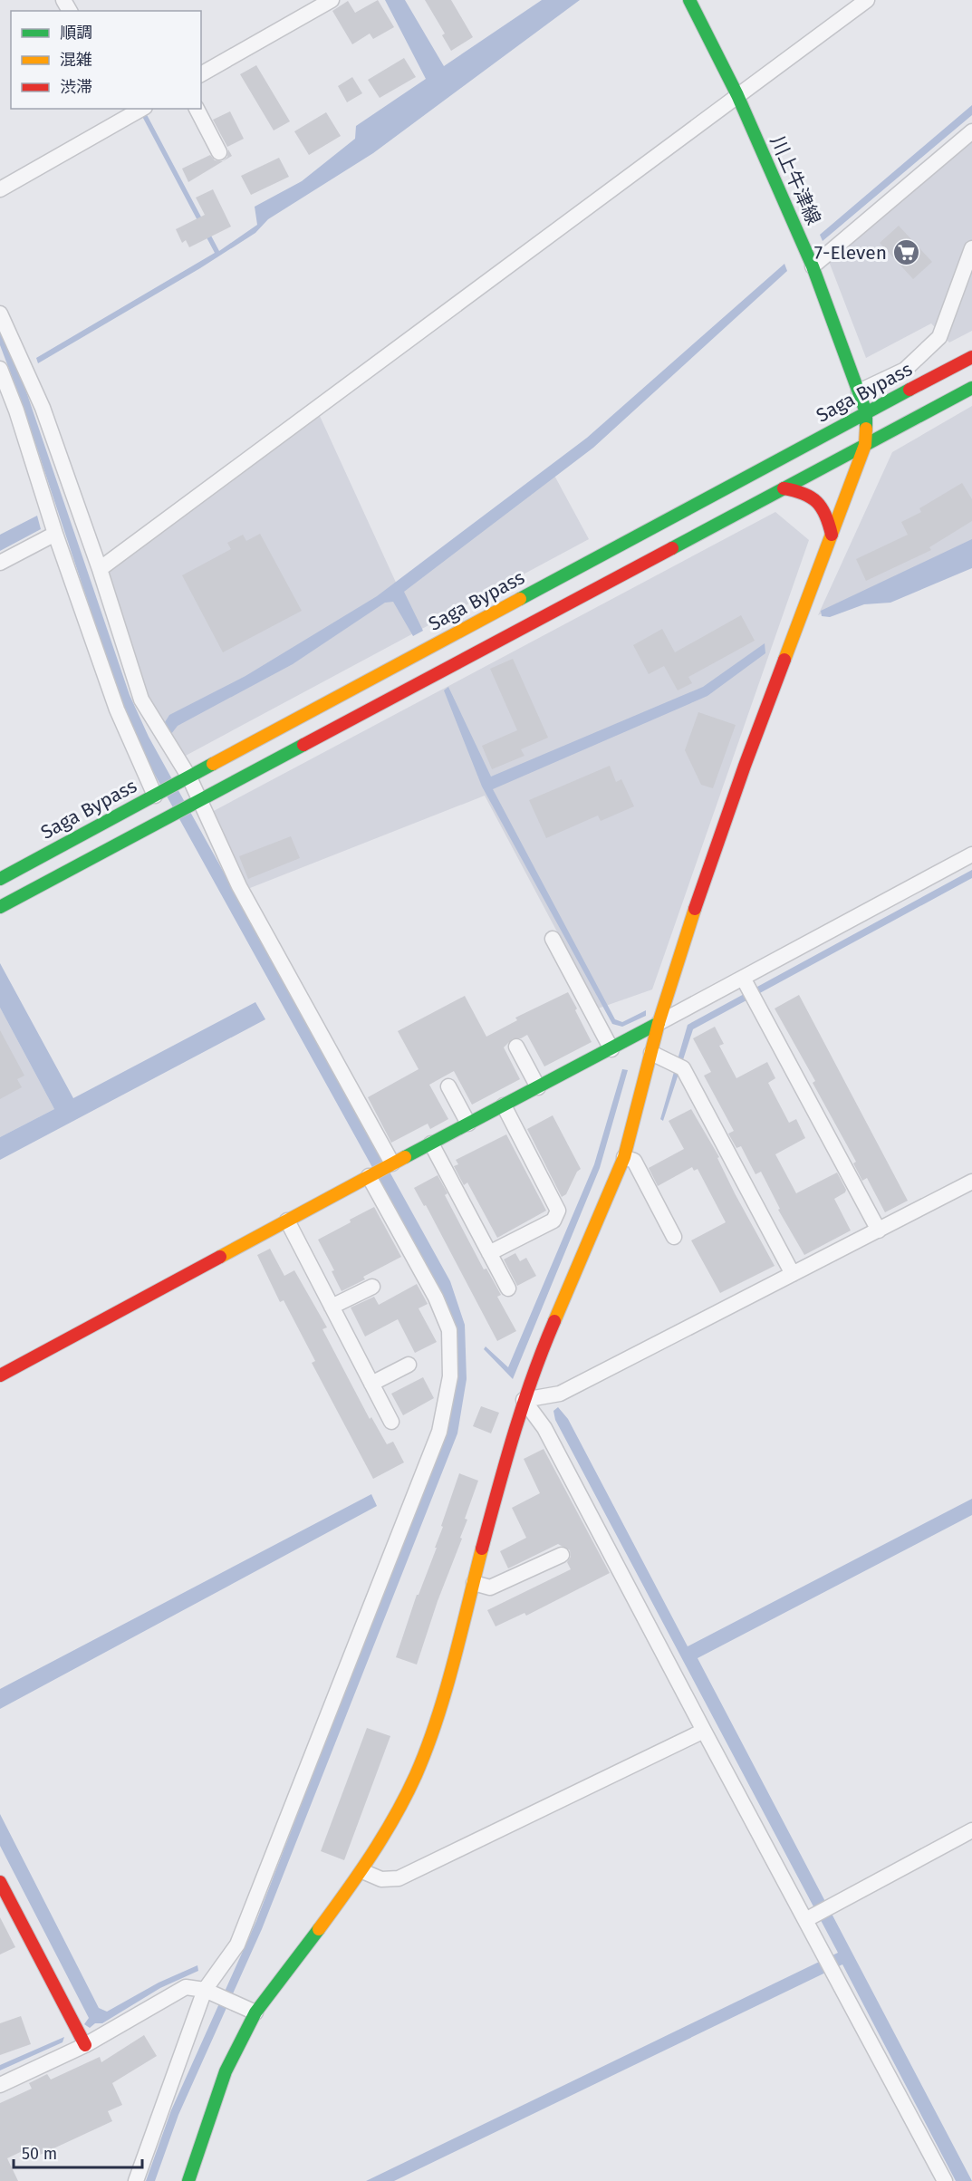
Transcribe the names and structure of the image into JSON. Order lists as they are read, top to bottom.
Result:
{
  "streets": {
    "main road": ["川上牛津線", "Saga Bypass"]
  },
  "crossings": [
    ["川上牛津線", "Saga Bypass"]
  ],
  "places": {
    "supermarket": ["7-Eleven"]
  },
  "legend": ["順調", "混雑", "渋滞"],
  "scale_bar": "50 m"
}
